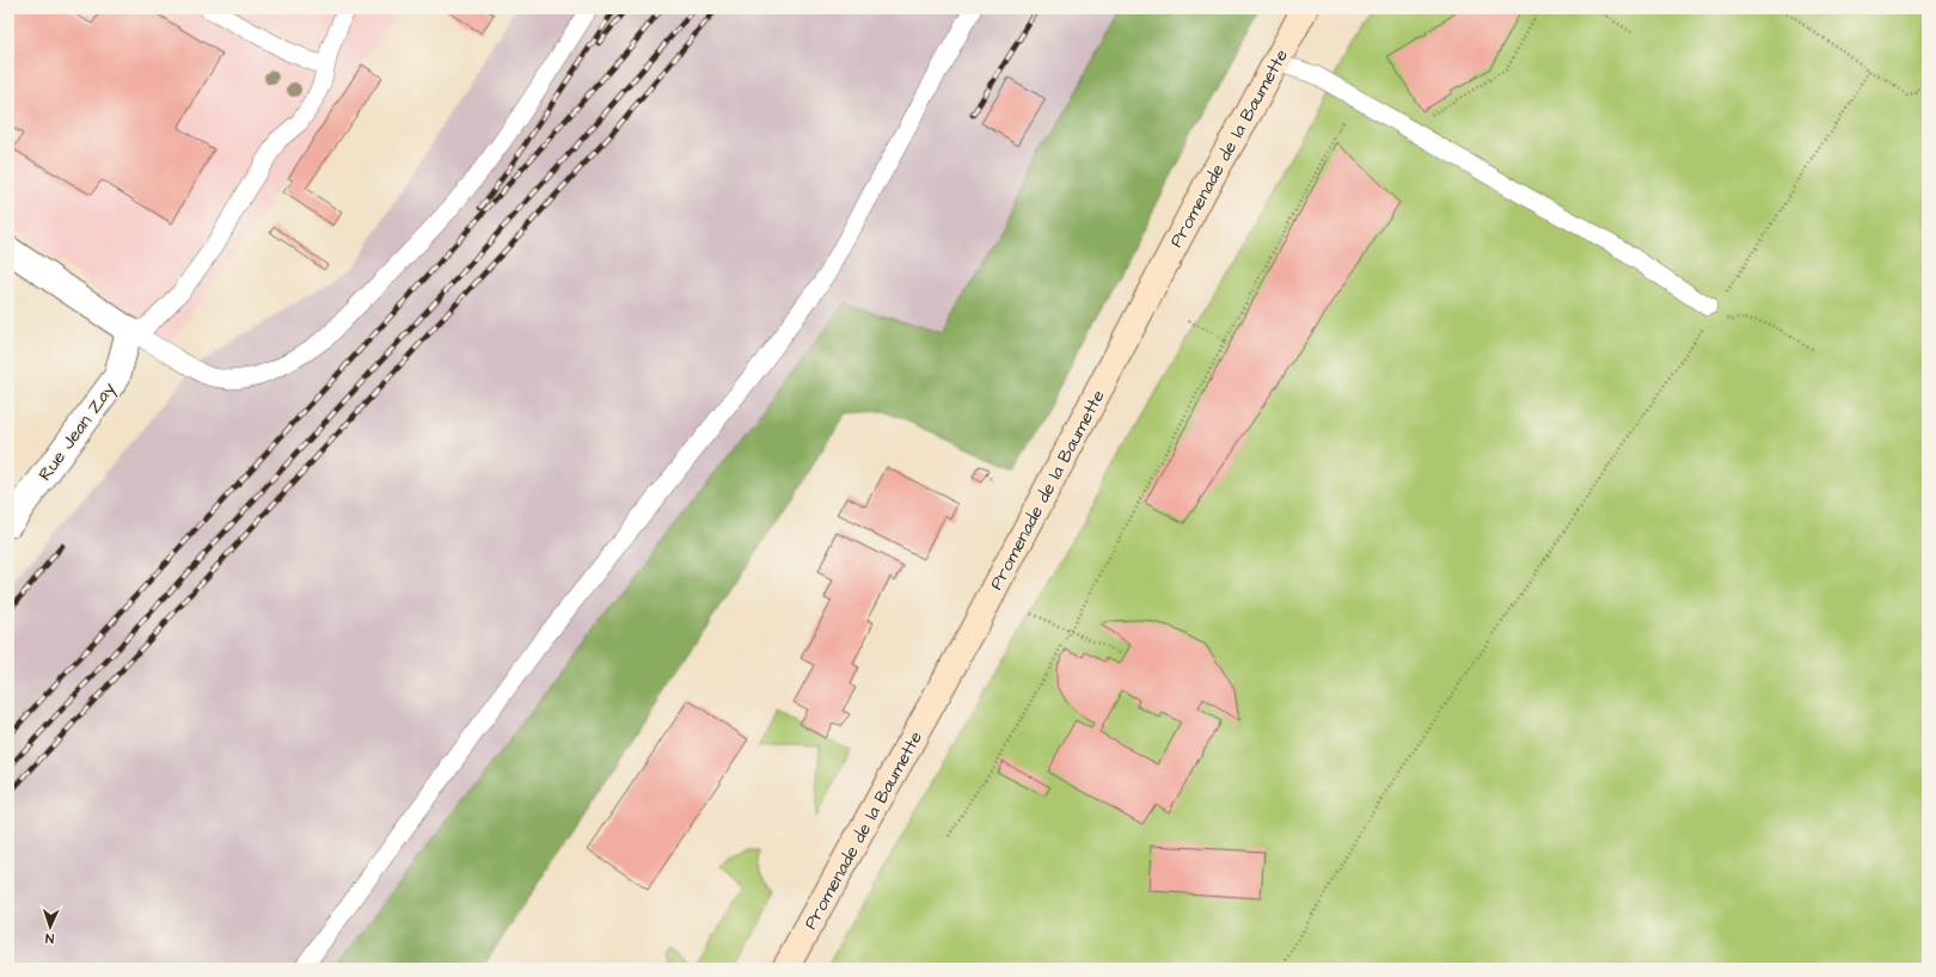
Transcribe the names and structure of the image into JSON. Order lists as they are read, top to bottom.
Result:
{
  "streets": {
    "street": ["Promenade de la Baumette", "Rue Jean Zay"]
  },
  "north": "bottom"
}
